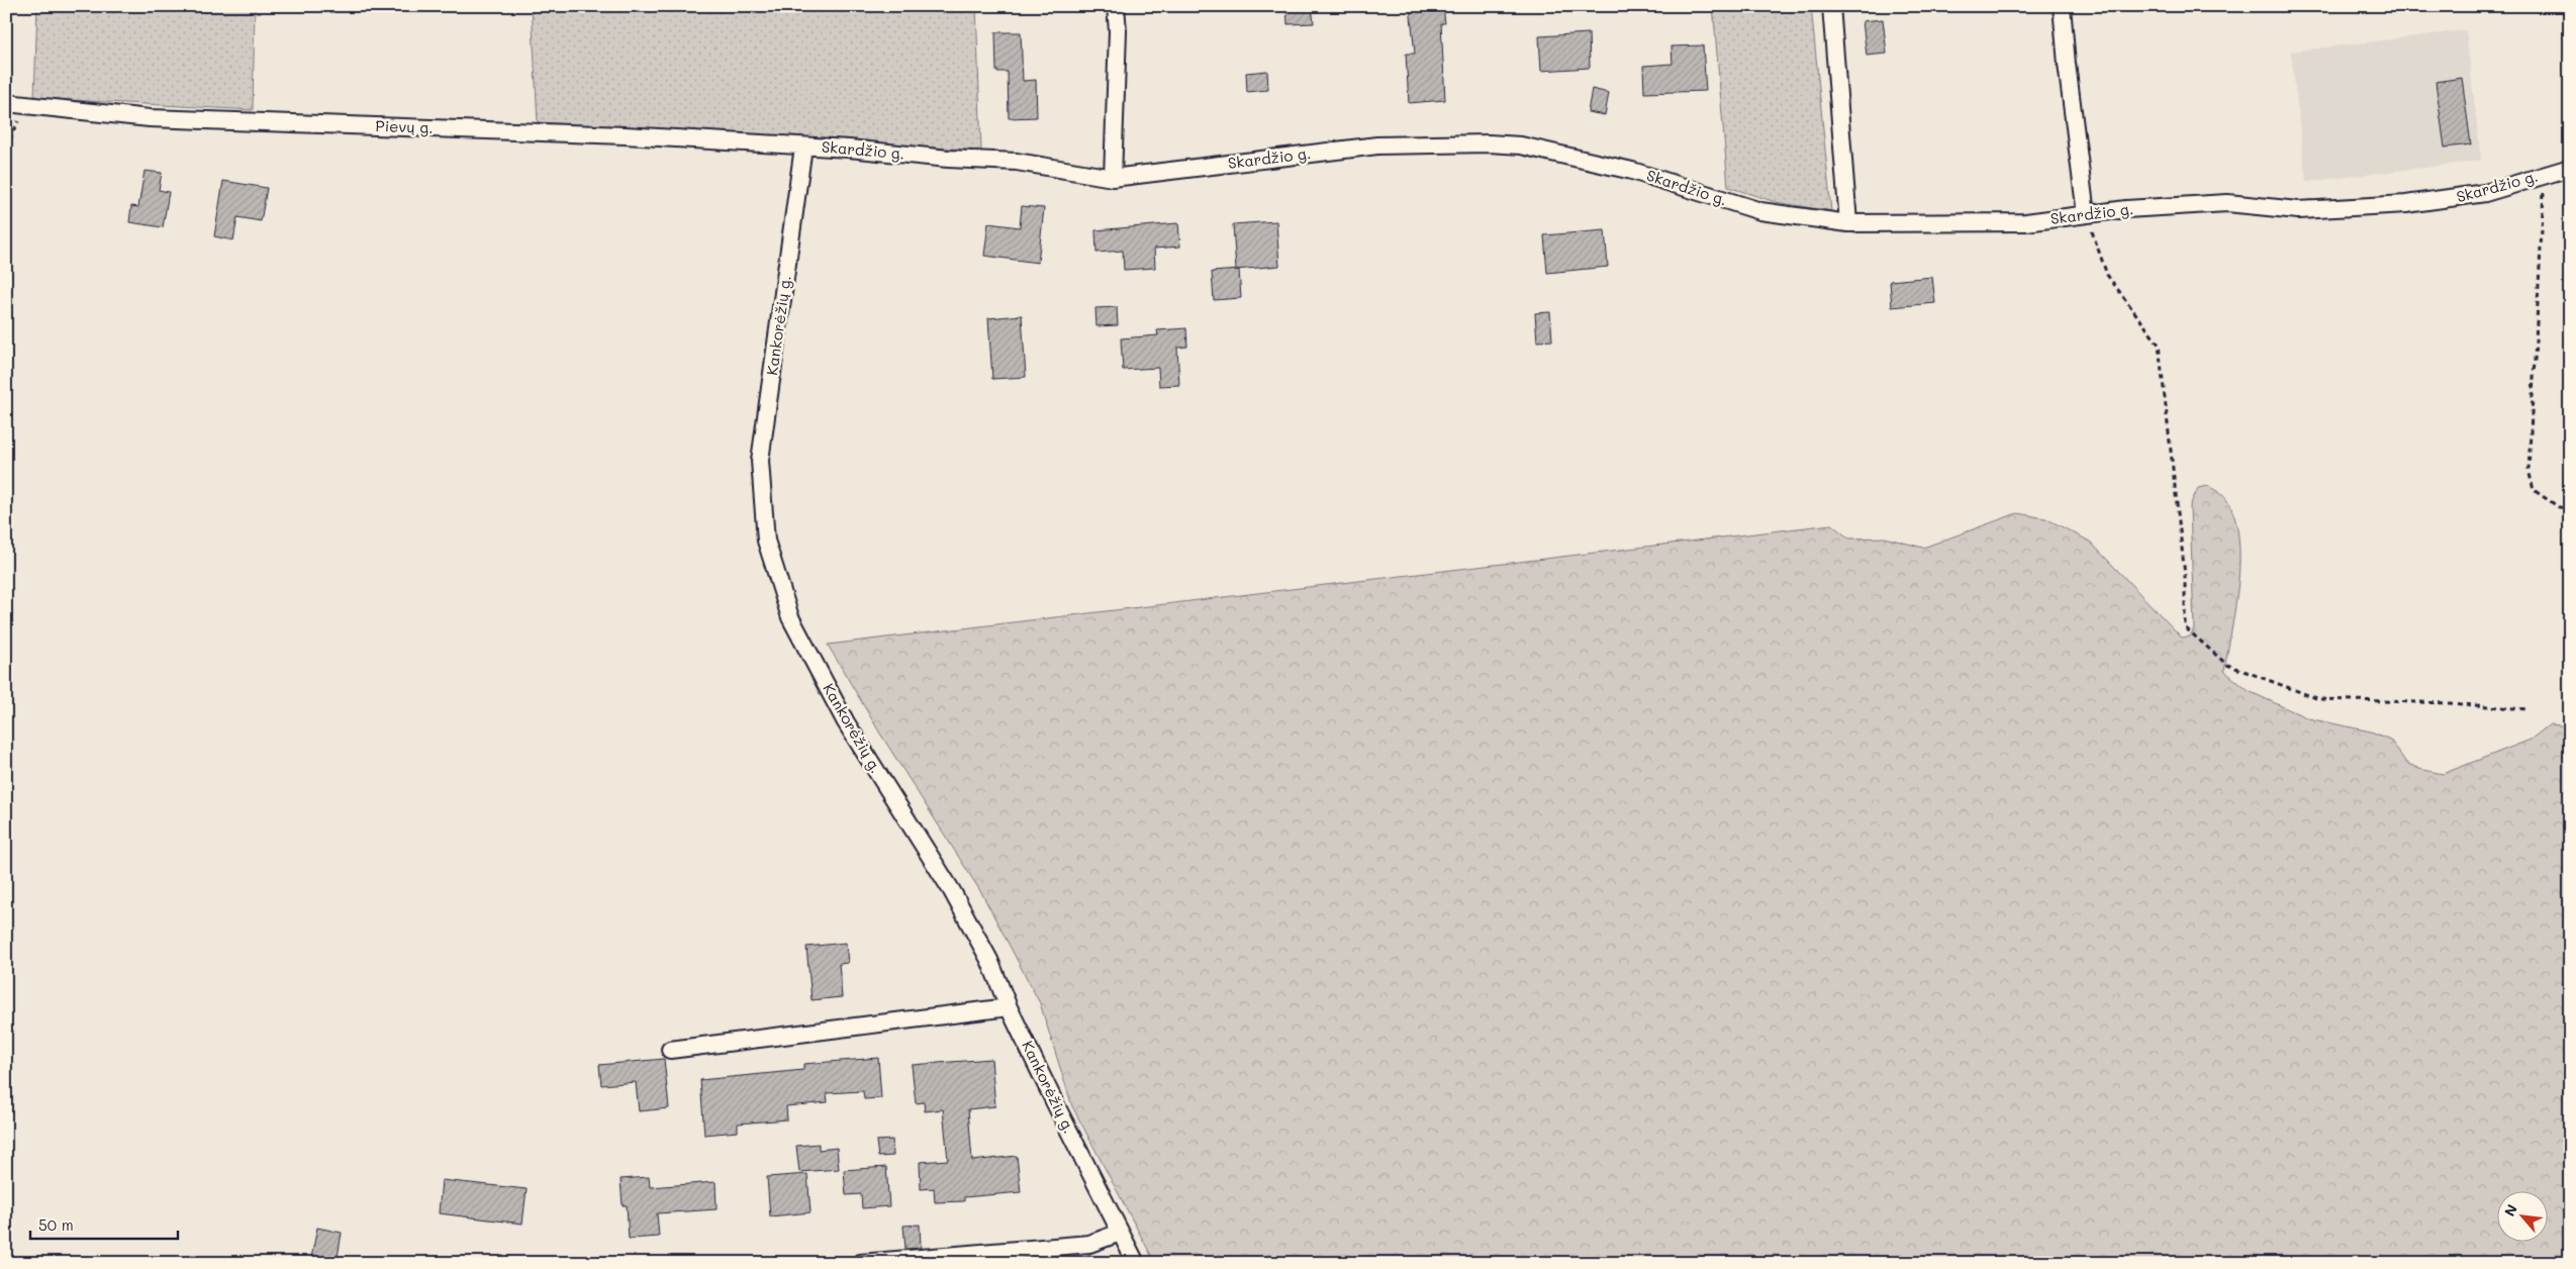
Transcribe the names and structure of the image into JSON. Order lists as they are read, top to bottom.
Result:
{
  "streets": {
    "street": ["Pievų g.", "Skardžio g.", "Kankorėžių g."]
  },
  "crossings": [
    ["Pievų g.", "Skardžio g."],
    ["Pievų g.", "Kankorėžių g."],
    ["Skardžio g.", "Kankorėžių g."]
  ],
  "scale_bar": "50 m",
  "north": "top left"
}
